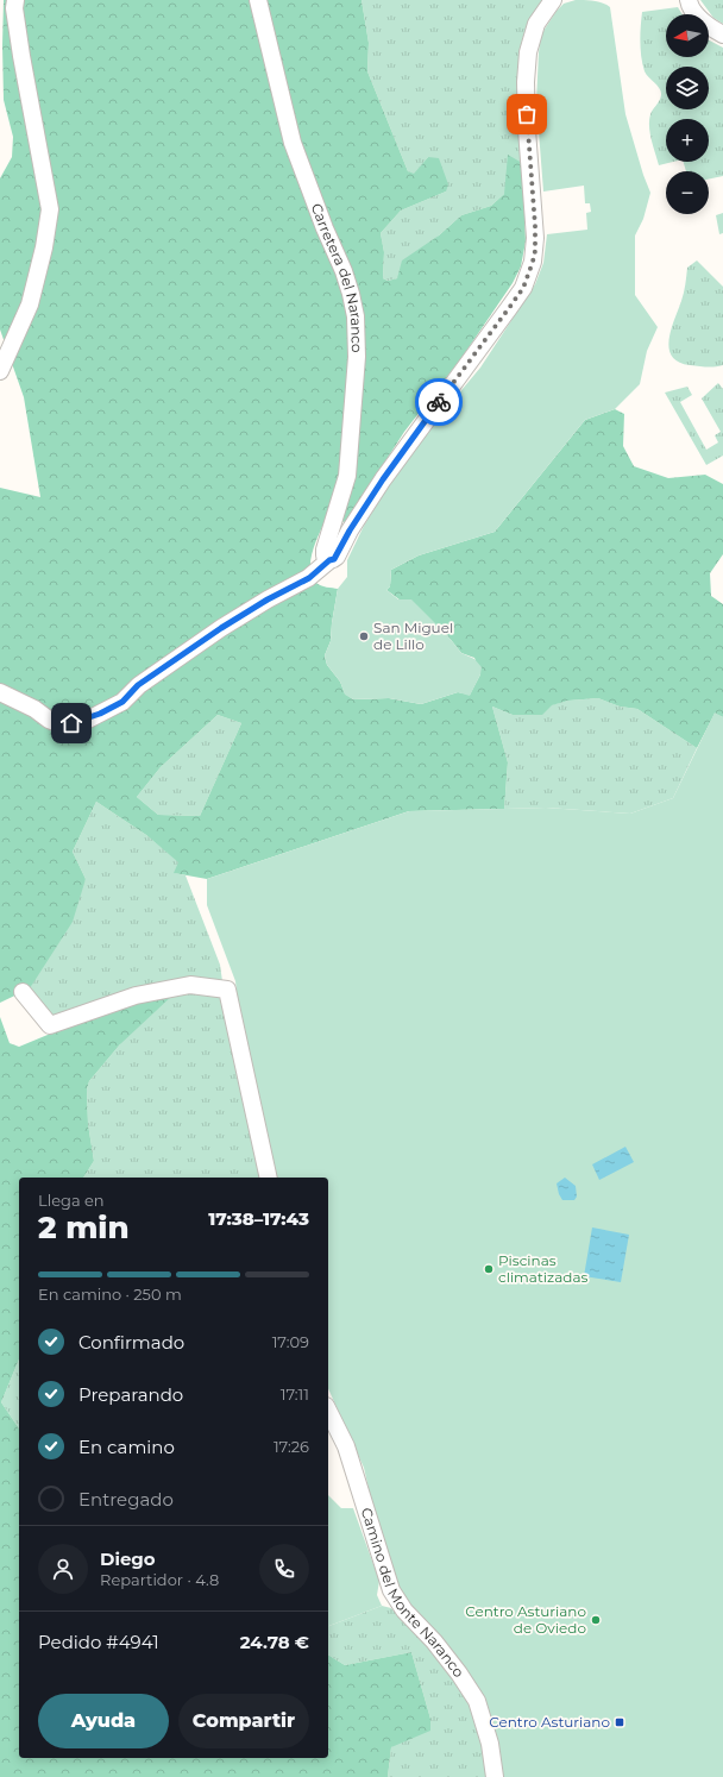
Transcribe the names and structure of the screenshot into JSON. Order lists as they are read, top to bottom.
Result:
{
  "streets": {
    "street": ["Carretera del Naranco", "Camino del Monte Naranco"]
  },
  "places": {
    "other": ["San Miguel de Lillo", "Piscinas climatizadas", "Centro Asturiano de Oviedo"],
    "transit": ["Centro Asturiano"]
  },
  "north": "left",
  "page": {
    "map_buttons": ["+", "−"],
    "heading": ["2 min", "Llega en", "17:38–17:43"],
    "panel": [
      "Diego",
      "Repartidor · 4.8",
      "Pedido #4941",
      "24.78 €"
    ],
    "bar": "En camino · 250 m",
    "list": [
      ["Confirmado", "17:09"],
      ["Preparando", "17:11"],
      ["En camino", "17:26"],
      "Entregado"
    ],
    "buttons": ["Ayuda", "Compartir"]
  }
}
